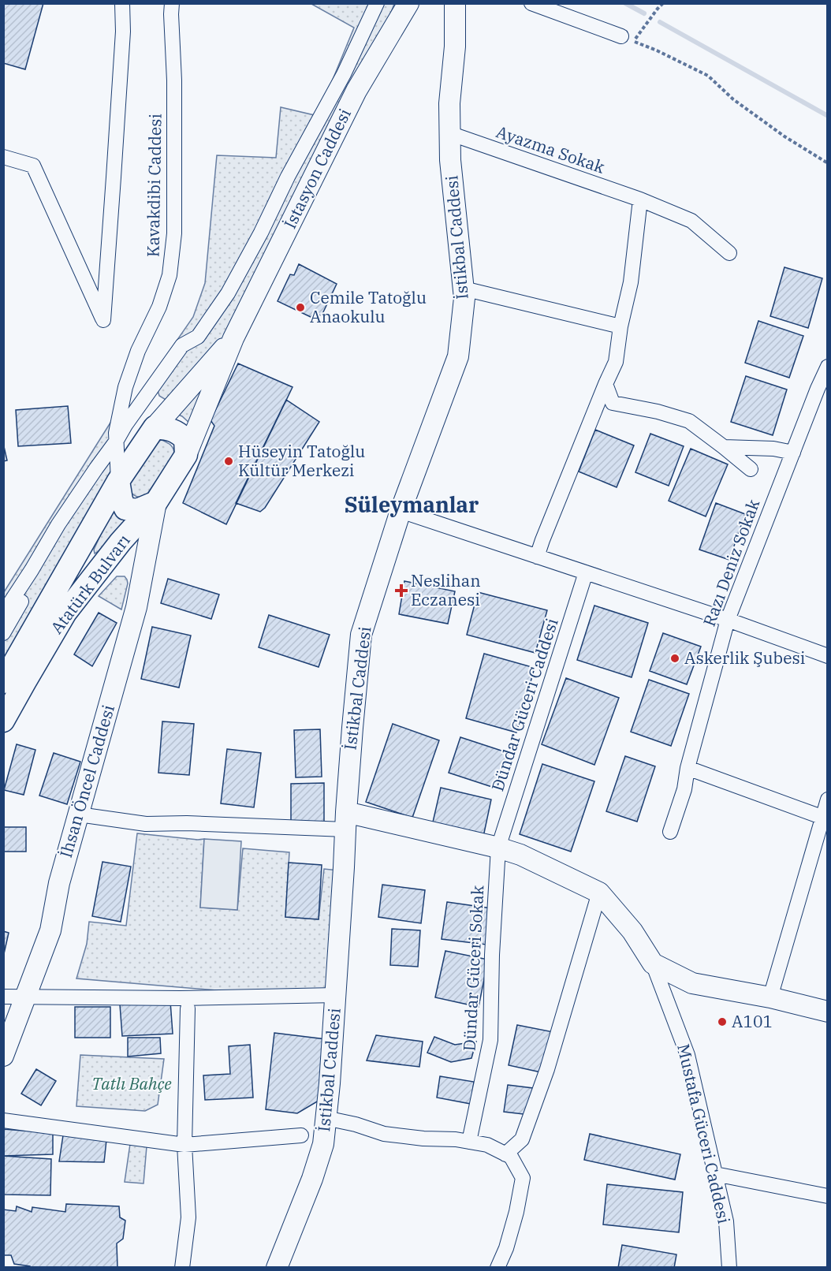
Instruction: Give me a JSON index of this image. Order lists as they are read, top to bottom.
{
  "streets": {
    "main road": ["Atatürk Bulvarı"],
    "street": [
      "Ayazma Sokak",
      "İstasyon Caddesi",
      "Kavakdibi Caddesi",
      "İstikbal Caddesi",
      "Razı Deniz Sokak",
      "Dündar Güceri Caddesi",
      "İhsan Öncel Caddesi",
      "Dündar Güceri Sokak",
      "Mustafa Güceri Caddesi"
    ]
  },
  "crossings": [
    ["Ayazma Sokak", "İstikbal Caddesi"],
    ["İstasyon Caddesi", "Atatürk Bulvarı"],
    ["İstikbal Caddesi", "Mustafa Güceri Caddesi"],
    ["Atatürk Bulvarı", "İhsan Öncel Caddesi"],
    ["Dündar Güceri Caddesi", "Dündar Güceri Sokak"],
    ["Dündar Güceri Caddesi", "Mustafa Güceri Caddesi"],
    ["Dündar Güceri Sokak", "Mustafa Güceri Caddesi"]
  ],
  "districts": ["Süleymanlar"],
  "parks": ["Tatlı Bahçe"],
  "places": {
    "other": [
      "Cemile Tatoğlu Anaokulu",
      "Hüseyin Tatoğlu Kültür Merkezi",
      "Askerlik Şubesi",
      "A101"
    ],
    "health": ["Neslihan Eczanesi"]
  }
}
